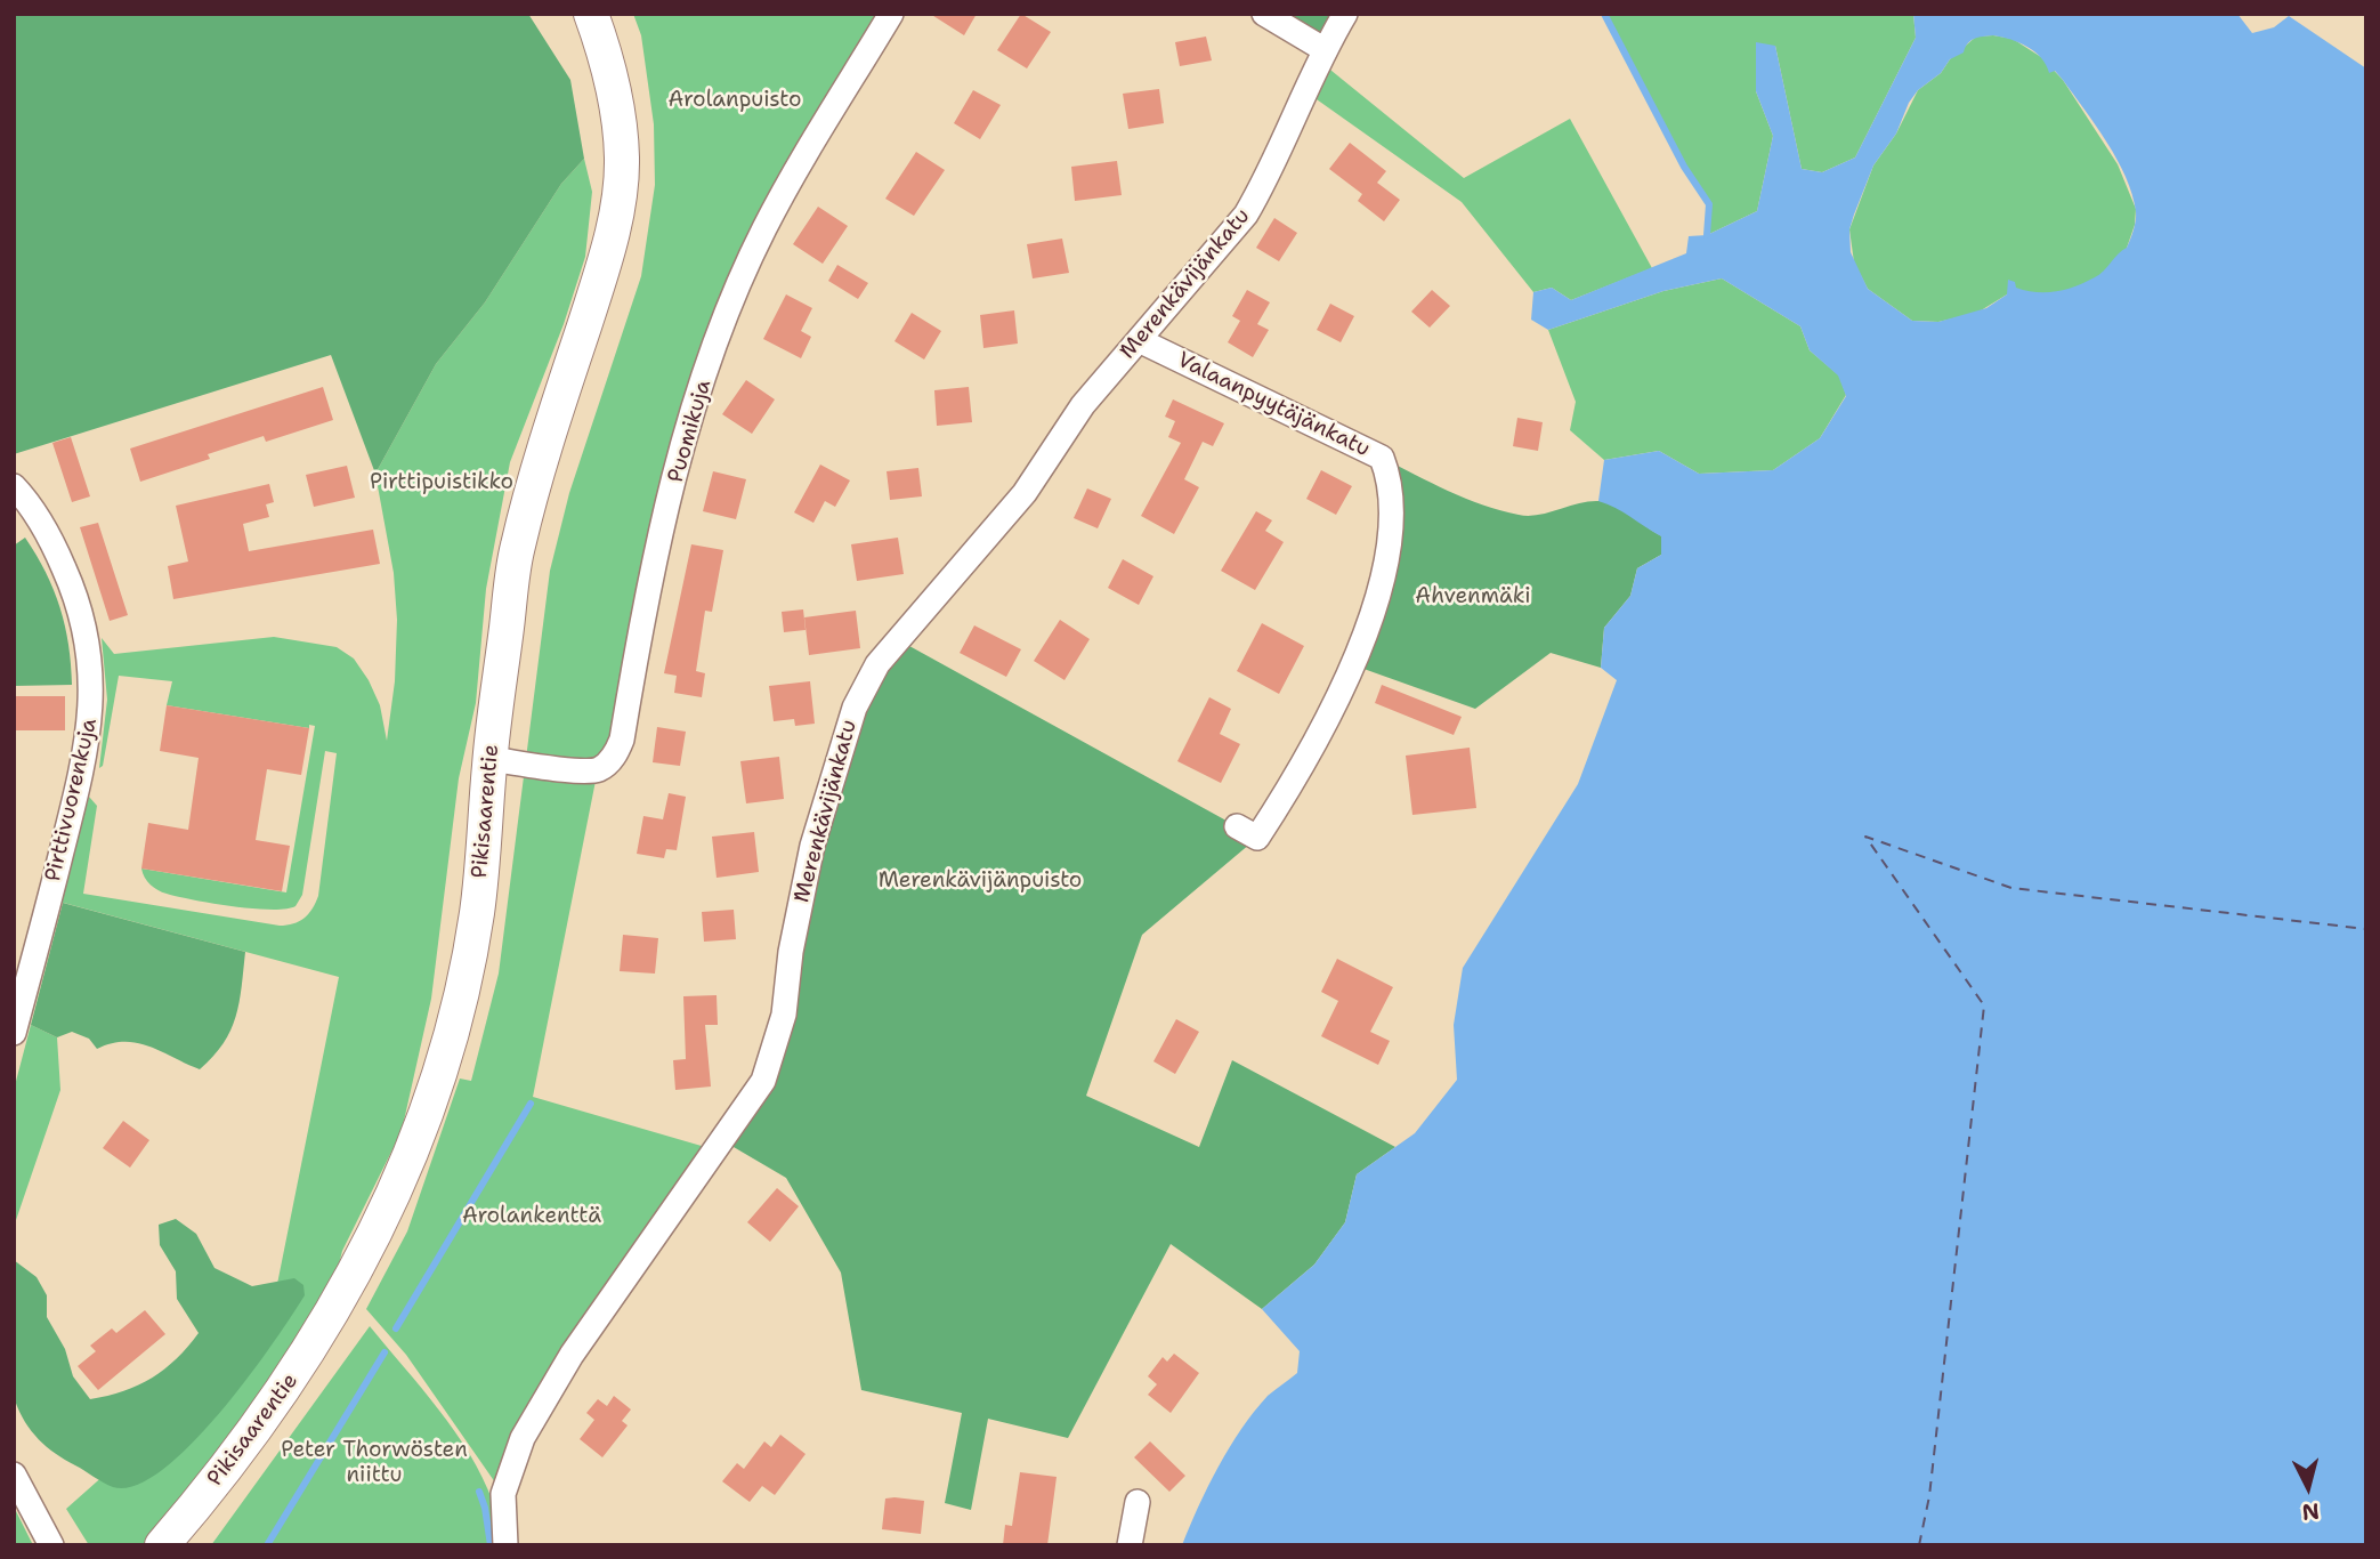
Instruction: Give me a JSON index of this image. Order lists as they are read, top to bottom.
{
  "streets": {
    "street": [
      "Merenkävijänkatu",
      "Valaanpyytäjänkatu",
      "Puomikuja",
      "Pirttivuorenkuja",
      "Pikisaarentie"
    ]
  },
  "crossings": [
    ["Merenkävijänkatu", "Valaanpyytäjänkatu"],
    ["Puomikuja", "Pikisaarentie"]
  ],
  "parks": [
    "Arolanpuisto",
    "Pirttipuistikko",
    "Ahvenmäki",
    "Merenkävijänpuisto",
    "Arolankenttä",
    "Peter Thorwösten niittu"
  ],
  "north": "bottom"
}
